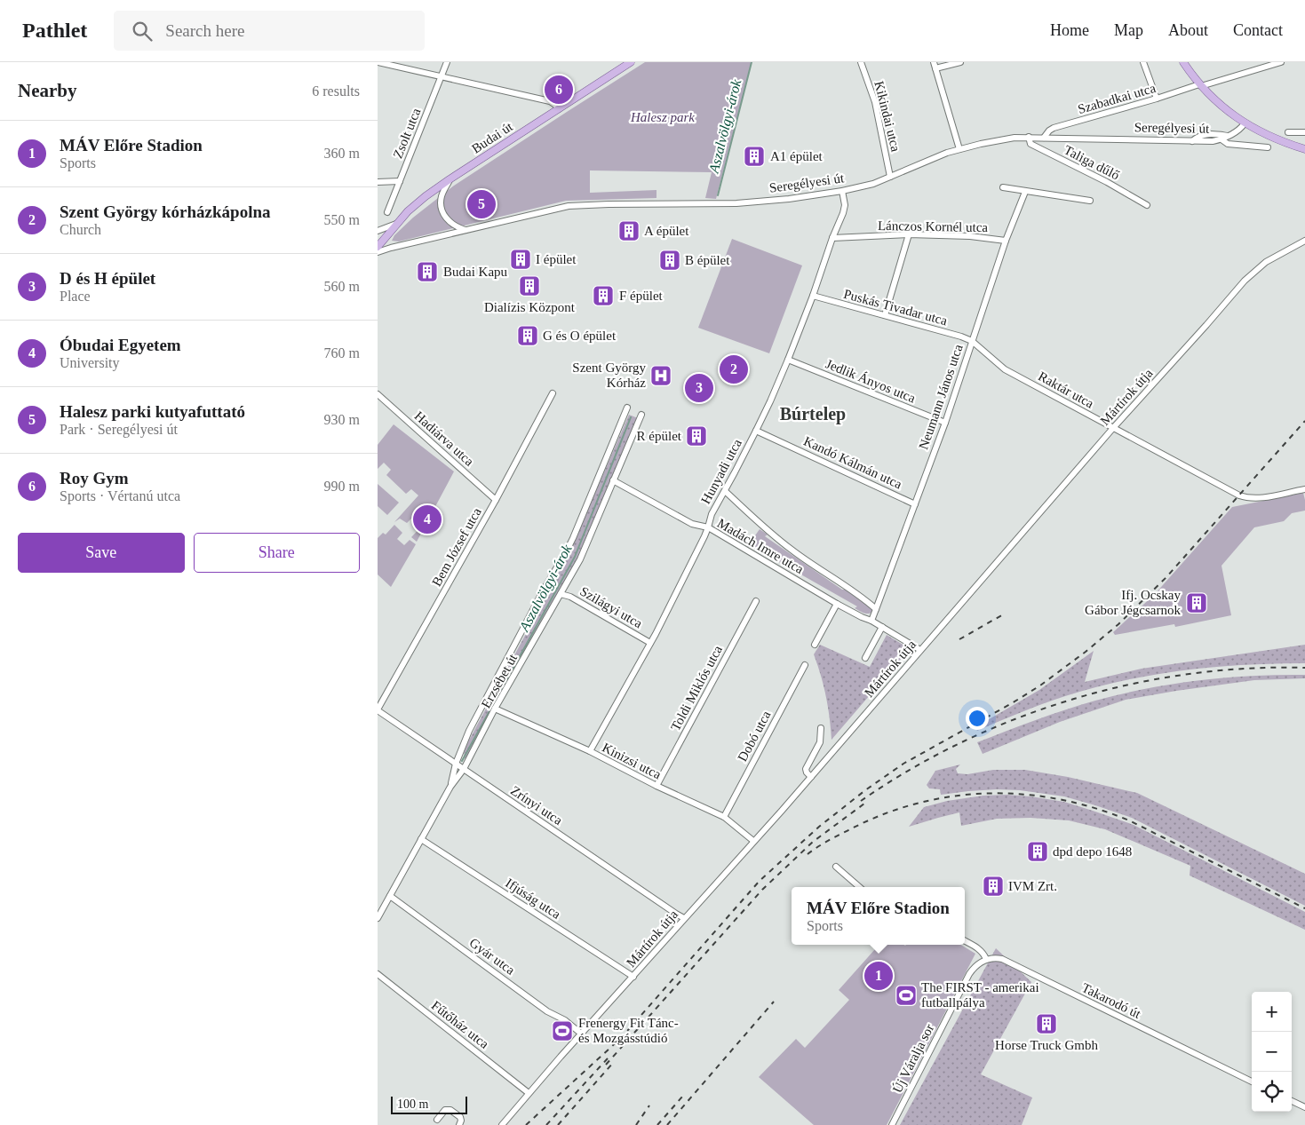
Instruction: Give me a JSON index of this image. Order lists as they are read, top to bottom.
{
  "streets": {
    "main road": ["Budai út"],
    "street": [
      "Szabadkai utca",
      "Kikindai utca",
      "Seregélyesi út",
      "Zsolt utca",
      "Taliga dűlő",
      "Lánczos Kornél utca",
      "Puskás Tivadar utca",
      "Jedlik Ányos utca",
      "Raktár utca",
      "Neumann János utca",
      "Mártírok útja",
      "Hadiárva utca",
      "Kandó Kálmán utca",
      "Hunyadi utca",
      "Madách Imre utca",
      "Bem József utca",
      "Szilágyi utca",
      "Erzsébet út",
      "Toldi Miklós utca",
      "Dobó utca",
      "Kinizsi utca",
      "Zrínyi utca",
      "Ifjúság utca",
      "Gyár utca",
      "Takarodó út",
      "Fűtőház utca",
      "Új Váralja sor"
    ]
  },
  "crossings": [
    ["Szabadkai utca", "Seregélyesi út"],
    ["Kikindai utca", "Seregélyesi út"],
    ["Seregélyesi út", "Taliga dűlő"],
    ["Seregélyesi út", "Hunyadi utca"],
    ["Lánczos Kornél utca", "Neumann János utca"],
    ["Lánczos Kornél utca", "Hunyadi utca"],
    ["Puskás Tivadar utca", "Raktár utca"],
    ["Puskás Tivadar utca", "Neumann János utca"],
    ["Puskás Tivadar utca", "Hunyadi utca"],
    ["Jedlik Ányos utca", "Neumann János utca"],
    ["Jedlik Ányos utca", "Hunyadi utca"],
    ["Raktár utca", "Neumann János utca"],
    ["Raktár utca", "Mártírok útja"],
    ["Neumann János utca", "Kandó Kálmán utca"],
    ["Neumann János utca", "Madách Imre utca"],
    ["Mártírok útja", "Madách Imre utca"],
    ["Mártírok útja", "Kinizsi utca"],
    ["Mártírok útja", "Zrínyi utca"],
    ["Mártírok útja", "Ifjúság utca"],
    ["Mártírok útja", "Gyár utca"],
    ["Mártírok útja", "Fűtőház utca"],
    ["Hadiárva utca", "Bem József utca"],
    ["Kandó Kálmán utca", "Hunyadi utca"],
    ["Hunyadi utca", "Madách Imre utca"],
    ["Hunyadi utca", "Szilágyi utca"],
    ["Hunyadi utca", "Kinizsi utca"],
    ["Madách Imre utca", "Erzsébet út"],
    ["Bem József utca", "Zrínyi utca"],
    ["Szilágyi utca", "Erzsébet út"],
    ["Erzsébet út", "Kinizsi utca"],
    ["Erzsébet út", "Zrínyi utca"],
    ["Erzsébet út", "Ifjúság utca"],
    ["Erzsébet út", "Gyár utca"],
    ["Toldi Miklós utca", "Kinizsi utca"],
    ["Dobó utca", "Kinizsi utca"],
    ["Takarodó út", "Új Váralja sor"]
  ],
  "districts": ["Búrtelep"],
  "water": ["Aszalvölgyi-árok"],
  "parks": ["Halesz park"],
  "places": {
    "building": [
      "A1 épület",
      "A épület",
      "I épület",
      "B épület",
      "Budai Kapu",
      "Dialízis Központ",
      "F épület",
      "G és O épület",
      "R épület",
      "Ifj. Ocskay Gábor Jégcsarnok",
      "dpd depo 1648",
      "IVM Zrt.",
      "Horse Truck Gmbh"
    ],
    "hospital": ["Szent György Kórház"],
    "sports": ["The FIRST - amerikai futballpálya", "Frenergy Fit Tánc- és Mozgásstúdió"]
  },
  "scale_bar": "100 m",
  "page": {
    "header": "Pathlet",
    "search": "Search here",
    "nav": [
      "Home",
      "Map",
      "About",
      "Contact"
    ],
    "heading": ["Nearby", "6 results"],
    "pins": [
      "6",
      "5",
      "2",
      "3",
      "4",
      "1"
    ],
    "list": [
      {
        "mark": "1",
        "name": "MÁV Előre Stadion",
        "note": "Sports",
        "value": "360 m"
      },
      {
        "mark": "2",
        "name": "Szent György kórházkápolna",
        "note": "Church",
        "value": "550 m"
      },
      {
        "mark": "3",
        "name": "D és H épület",
        "note": "Place",
        "value": "560 m"
      },
      {
        "mark": "4",
        "name": "Óbudai Egyetem",
        "note": "University",
        "value": "760 m"
      },
      {
        "mark": "5",
        "name": "Halesz parki kutyafuttató",
        "note": "Park · Seregélyesi út",
        "value": "930 m"
      },
      {
        "mark": "6",
        "name": "Roy Gym",
        "note": "Sports · Vértanú utca",
        "value": "990 m"
      }
    ],
    "buttons": ["Save", "Share"],
    "popup": ["MÁV Előre Stadion", "Sports"],
    "map_buttons": ["+", "−"],
    "scale": "100 m"
  }
}
